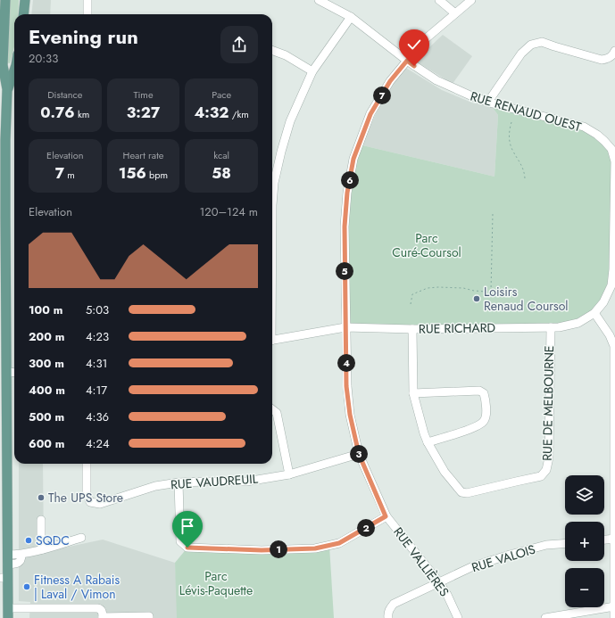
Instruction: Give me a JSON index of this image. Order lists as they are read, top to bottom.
{
  "streets": {
    "street": [
      "RUE RENAUD OUEST",
      "RUE RICHARD",
      "RUE DE MELBOURNE",
      "RUE VAUDREUIL",
      "RUE VALOIS",
      "RUE VALLIÈRES"
    ]
  },
  "crossings": [
    ["RUE RENAUD OUEST", "RUE RICHARD"],
    ["RUE RENAUD OUEST", "RUE VALLIÈRES"],
    ["RUE RICHARD", "RUE DE MELBOURNE"],
    ["RUE RICHARD", "RUE VALLIÈRES"],
    ["RUE VAUDREUIL", "RUE VALLIÈRES"],
    ["RUE VALOIS", "RUE VALLIÈRES"]
  ],
  "parks": ["Parc Curé-Coursol", "Parc Lévis-Paquette"],
  "places": [
    "Loisirs Renaud Coursol",
    "The UPS Store",
    "SQDC",
    "Fitness A Rabais | Laval / Vimon"
  ],
  "page": {
    "heading": ["Evening run", "20:33"],
    "stats": [
      ["Distance", "0.76 km"],
      ["Time", "3:27"],
      ["Pace", "4:32 /km"],
      ["Elevation", "7 m"],
      ["Heart rate", "156 bpm"],
      ["kcal", "58"]
    ],
    "pins": [
      "7",
      "6",
      "5",
      "4",
      "3",
      "2",
      "1"
    ],
    "chart": ["Elevation", "120–124 m"],
    "list": [
      {
        "name": "100 m",
        "note": "5:03"
      },
      {
        "name": "200 m",
        "note": "4:23"
      },
      {
        "name": "300 m",
        "note": "4:31"
      },
      {
        "name": "400 m",
        "note": "4:17"
      },
      {
        "name": "500 m",
        "note": "4:36"
      },
      {
        "name": "600 m",
        "note": "4:24"
      }
    ],
    "map_buttons": ["+", "−"]
  }
}
